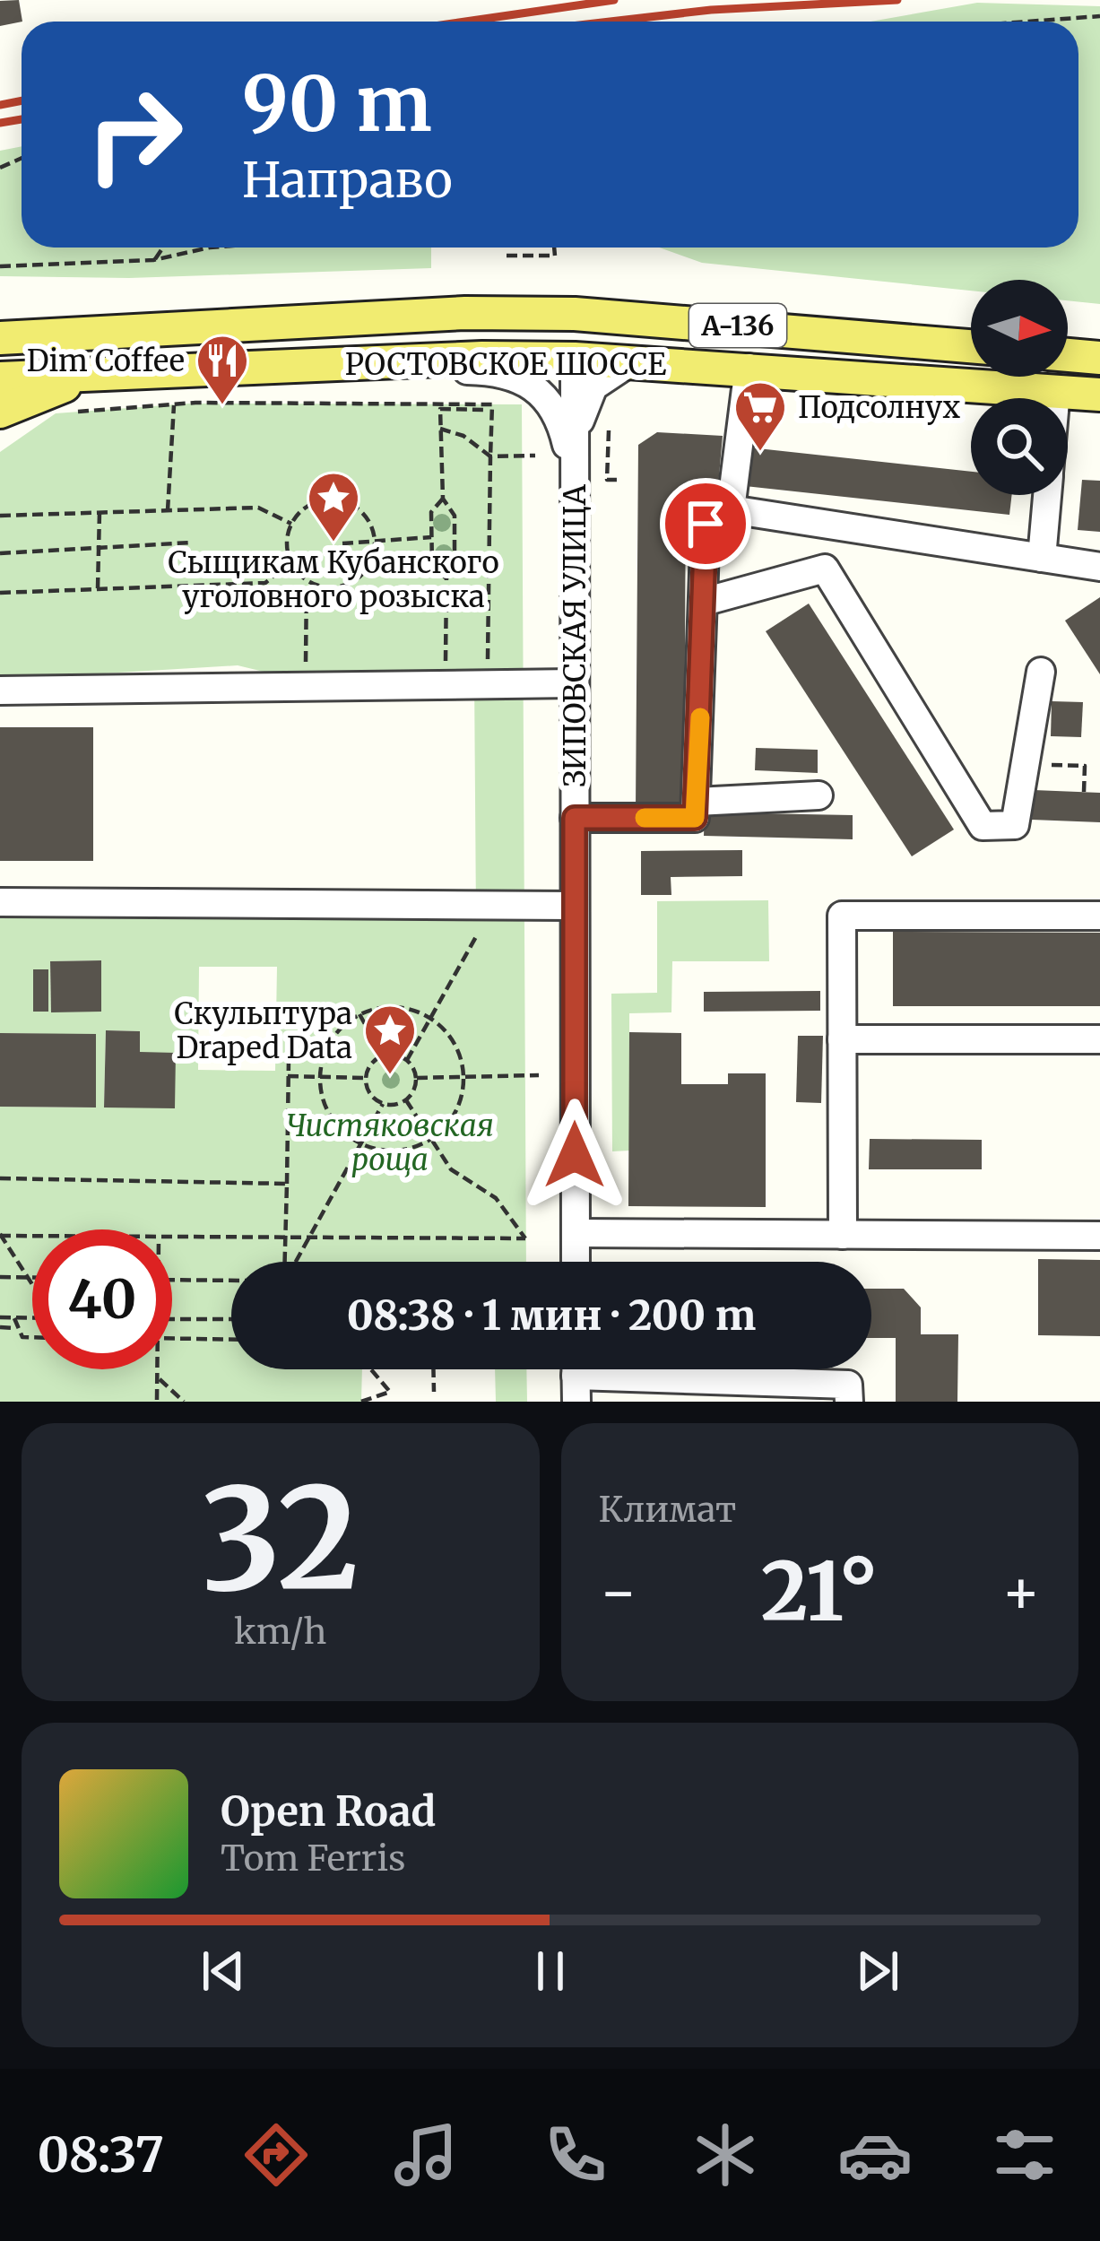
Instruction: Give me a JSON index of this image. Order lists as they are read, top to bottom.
{
  "streets": {
    "main road": ["А-136", "РОСТОВСКОЕ ШОССЕ", "ЗИПОВСКАЯ УЛИЦА"]
  },
  "crossings": [
    ["РОСТОВСКОЕ ШОССЕ", "ЗИПОВСКАЯ УЛИЦА"]
  ],
  "parks": ["Чистяковская роща"],
  "places": {
    "restaurant": ["Dim Coffee"],
    "supermarket": ["Подсолнух"],
    "place": ["Сыщикам Кубанского уголовного розыска", "Скульптура Draped Data"]
  },
  "north": "right",
  "page": {
    "turn": ["90 m", "Направо"],
    "limit": "40",
    "trip": "08:38 · 1 мин · 200 m",
    "tile": [
      ["32", "km/h"],
      "Климат"
    ],
    "heat": ["−", "21°", "+"],
    "song": ["Open Road", "Tom Ferris"],
    "tabs": "08:37"
  }
}
